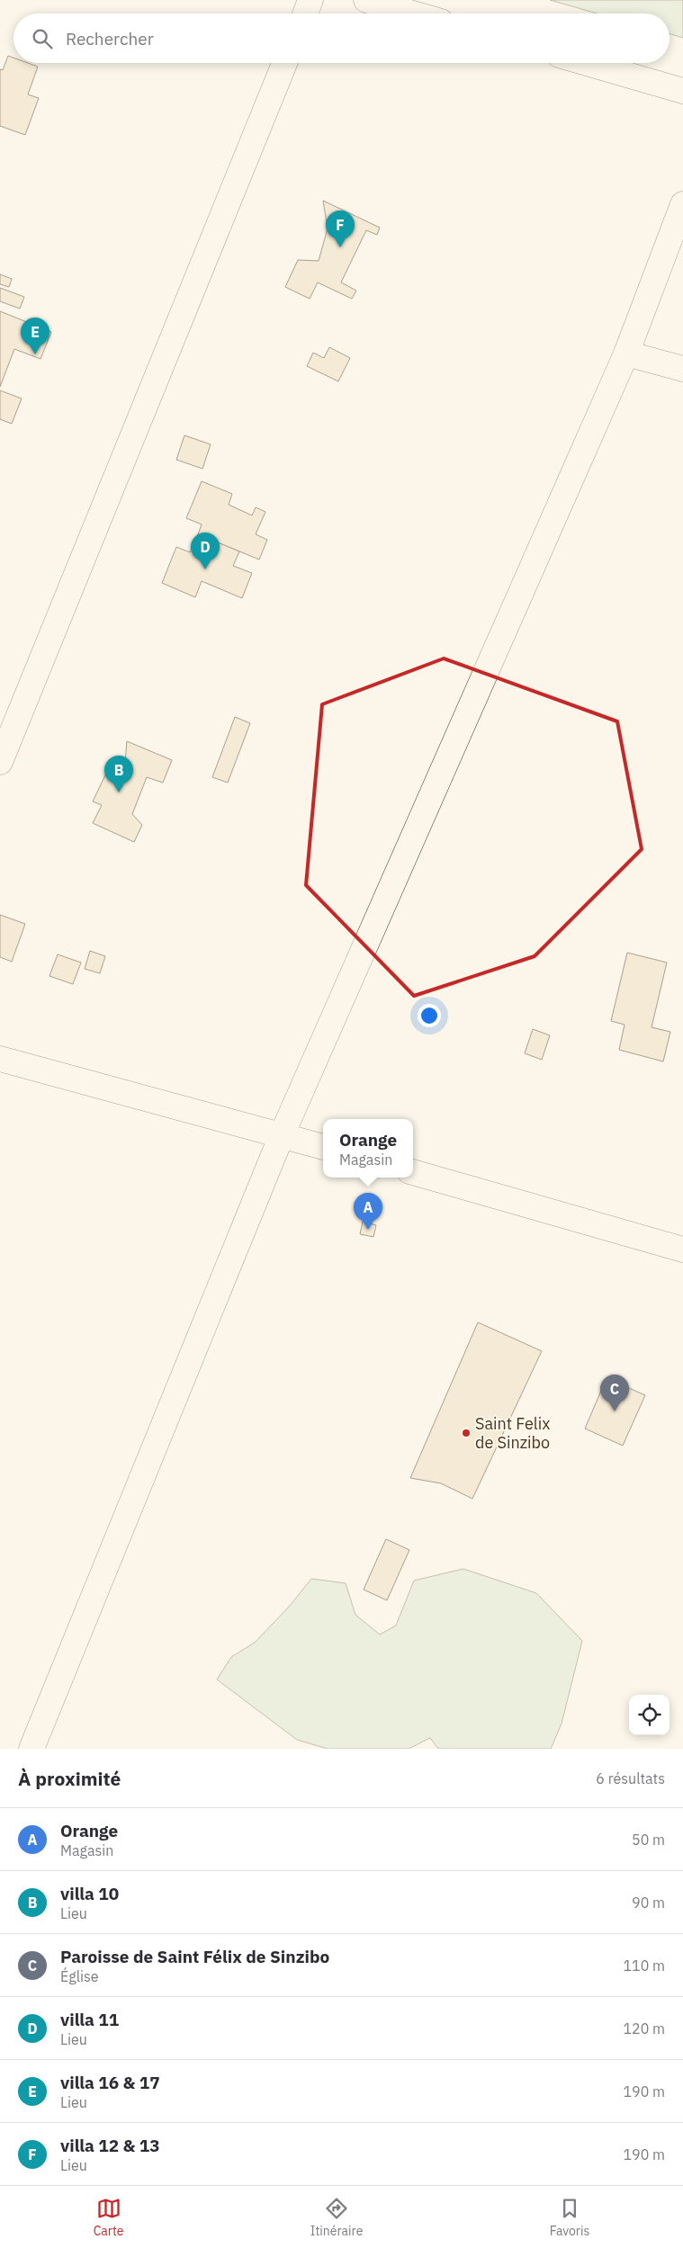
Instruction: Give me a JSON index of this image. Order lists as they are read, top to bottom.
{
  "places": ["Saint Felix de Sinzibo"],
  "page": {
    "search": "Rechercher",
    "pins": [
      "F",
      "E",
      "D",
      "B",
      "A",
      "C"
    ],
    "popup": ["Orange", "Magasin"],
    "heading": ["À proximité", "6 résultats"],
    "list": [
      {
        "mark": "A",
        "name": "Orange",
        "note": "Magasin",
        "value": "50 m"
      },
      {
        "mark": "B",
        "name": "villa 10",
        "note": "Lieu",
        "value": "90 m"
      },
      {
        "mark": "C",
        "name": "Paroisse de Saint Félix de Sinzibo",
        "note": "Église",
        "value": "110 m"
      },
      {
        "mark": "D",
        "name": "villa 11",
        "note": "Lieu",
        "value": "120 m"
      },
      {
        "mark": "E",
        "name": "villa 16 & 17",
        "note": "Lieu",
        "value": "190 m"
      },
      {
        "mark": "F",
        "name": "villa 12 & 13",
        "note": "Lieu",
        "value": "190 m"
      }
    ],
    "nav": ["Carte", "Itinéraire", "Favoris"]
  }
}
